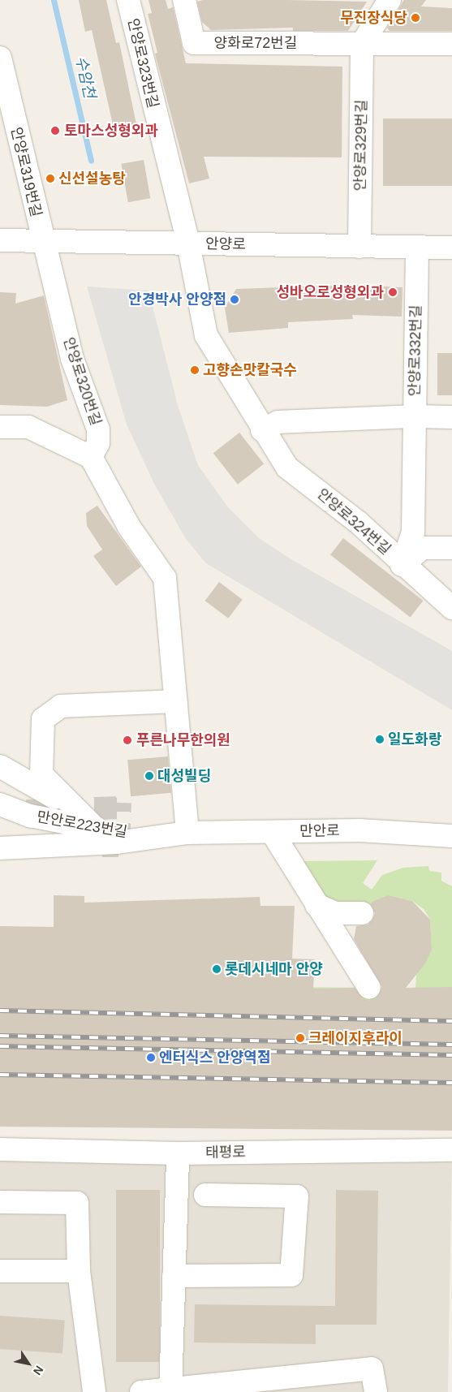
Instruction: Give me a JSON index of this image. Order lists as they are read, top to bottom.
{
  "streets": {
    "street": [
      "양화로72번길",
      "안양로323번길",
      "안양로329번길",
      "안양로319번길",
      "안양로",
      "안양로332번길",
      "안양로320번길",
      "안양로324번길",
      "만안로223번길",
      "만안로",
      "태평로"
    ]
  },
  "crossings": [
    ["양화로72번길", "안양로329번길"],
    ["안양로323번길", "안양로"],
    ["안양로323번길", "안양로324번길"],
    ["안양로329번길", "안양로"],
    ["안양로319번길", "안양로"],
    ["안양로319번길", "안양로320번길"],
    ["안양로", "안양로332번길"],
    ["안양로", "안양로320번길"],
    ["안양로", "안양로324번길"],
    ["만안로223번길", "만안로"]
  ],
  "water": ["수암천"],
  "places": [
    "무진장식당",
    "토마스성형외과",
    "신선설농탕",
    "성바오로성형외과",
    "안경박사 안양점",
    "고향손맛칼국수",
    "일도화랑",
    "푸른나무한의원",
    "대성빌딩",
    "롯데시네마 안양",
    "크레이지후라이",
    "엔터식스 안양역점"
  ],
  "north": "bottom right"
}
